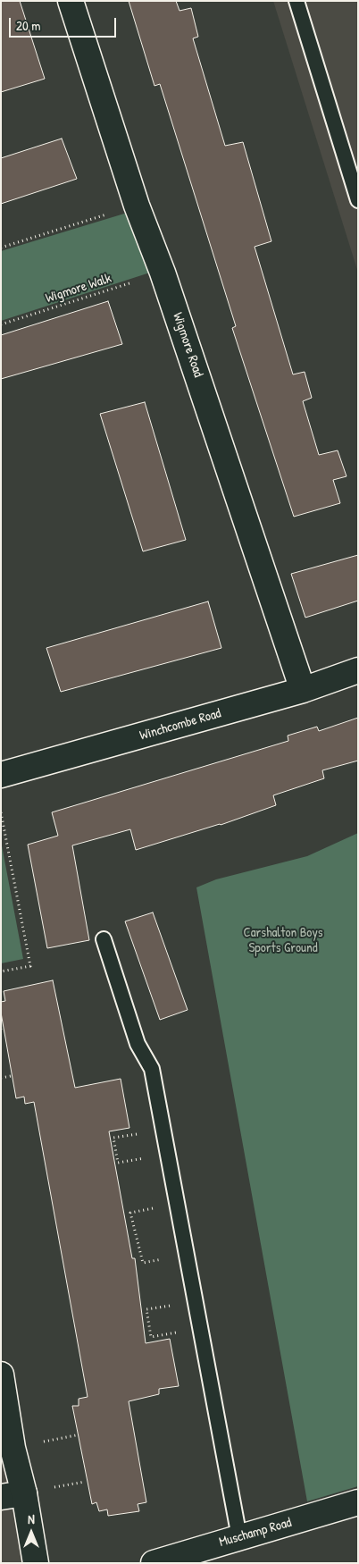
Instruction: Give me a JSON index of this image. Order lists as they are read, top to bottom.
{
  "streets": {
    "street": ["Wigmore Road", "Winchcombe Road", "Muschamp Road"],
    "path": ["Wigmore Walk"]
  },
  "crossings": [
    ["Wigmore Walk", "Wigmore Road"],
    ["Wigmore Road", "Winchcombe Road"]
  ],
  "parks": ["Carshalton Boys Sports Ground"],
  "scale_bar": "20 m",
  "north": "top"
}
